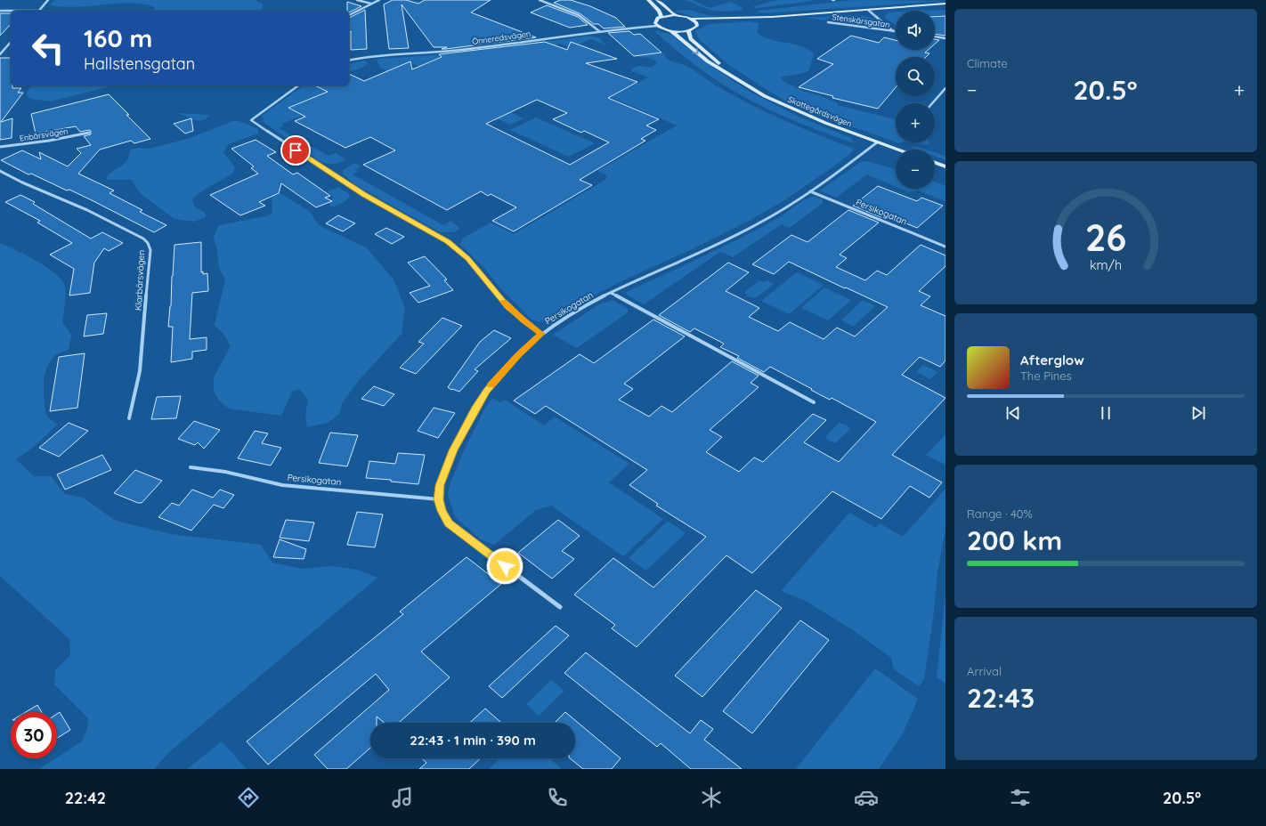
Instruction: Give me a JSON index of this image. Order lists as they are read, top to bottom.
{
  "streets": {
    "street": [
      "Stenskärsgatan",
      "Önneredsvägen",
      "Skattegårdsvägen",
      "Enbärsvägen",
      "Persikogatan",
      "Klarbärsvägen"
    ]
  },
  "crossings": [
    ["Önneredsvägen", "Skattegårdsvägen"],
    ["Skattegårdsvägen", "Persikogatan"]
  ],
  "page": {
    "tile": [
      "Climate",
      ["Range · 40%", "200 km"],
      ["Arrival", "22:43"]
    ],
    "map_buttons": ["+", "−"],
    "turn": ["160 m", "Hallstensgatan"],
    "heat": ["−", "20.5°", "+"],
    "song": ["Afterglow", "The Pines"],
    "limit": "30",
    "trip": "22:43 · 1 min · 390 m",
    "tabs": ["22:42", "20.5°"],
    "gauge": ["26", "km/h"]
  }
}
